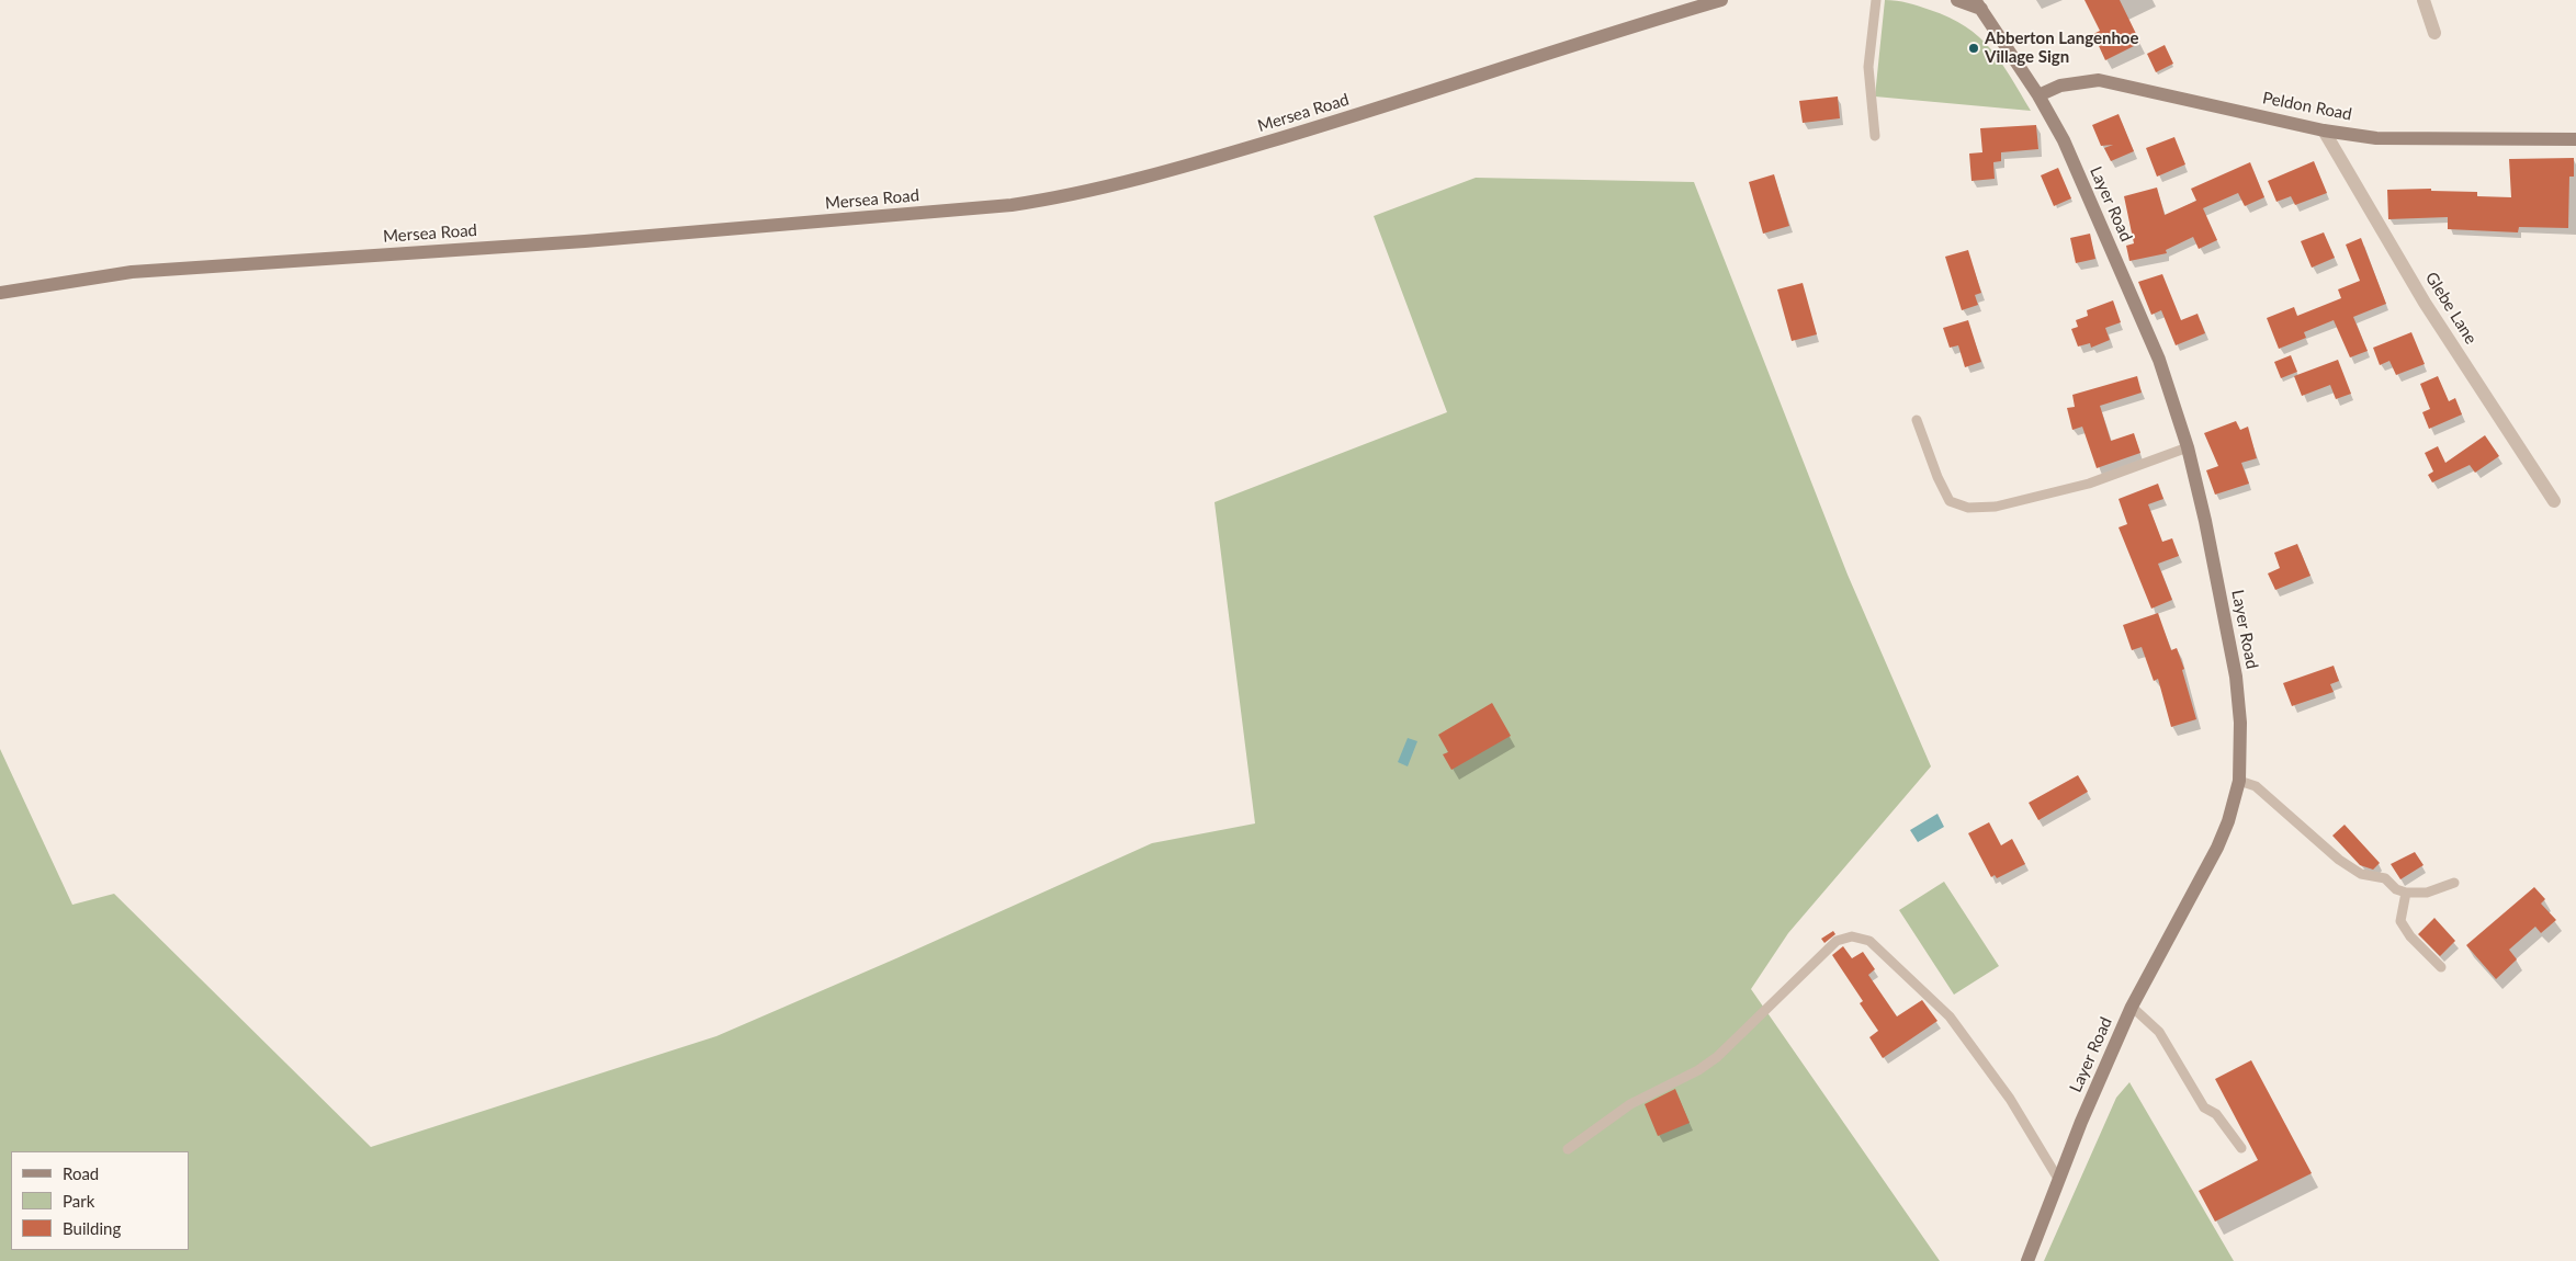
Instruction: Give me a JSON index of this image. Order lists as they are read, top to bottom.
{
  "streets": {
    "street": [
      "Peldon Road",
      "Mersea Road",
      "Layer Road",
      "Glebe Lane"
    ]
  },
  "crossings": [
    ["Peldon Road", "Layer Road"],
    ["Peldon Road", "Glebe Lane"]
  ],
  "places": ["Abberton Langenhoe Village Sign"],
  "legend": ["Road", "Park", "Building"]
}
